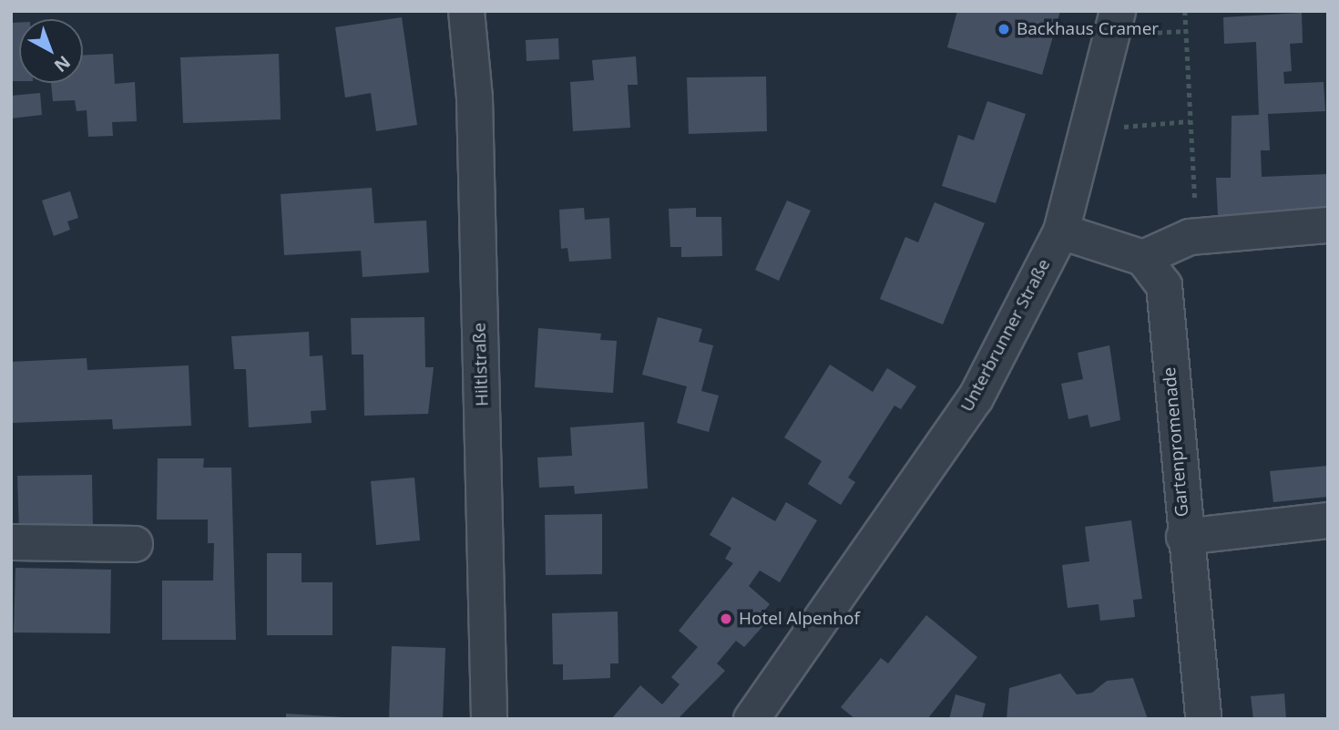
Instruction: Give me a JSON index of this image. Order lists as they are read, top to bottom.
{
  "streets": {
    "street": ["Unterbrunner Straße", "Hiltlstraße", "Gartenpromenade"]
  },
  "places": ["Backhaus Cramer", "Hotel Alpenhof"],
  "north": "bottom right"
}
